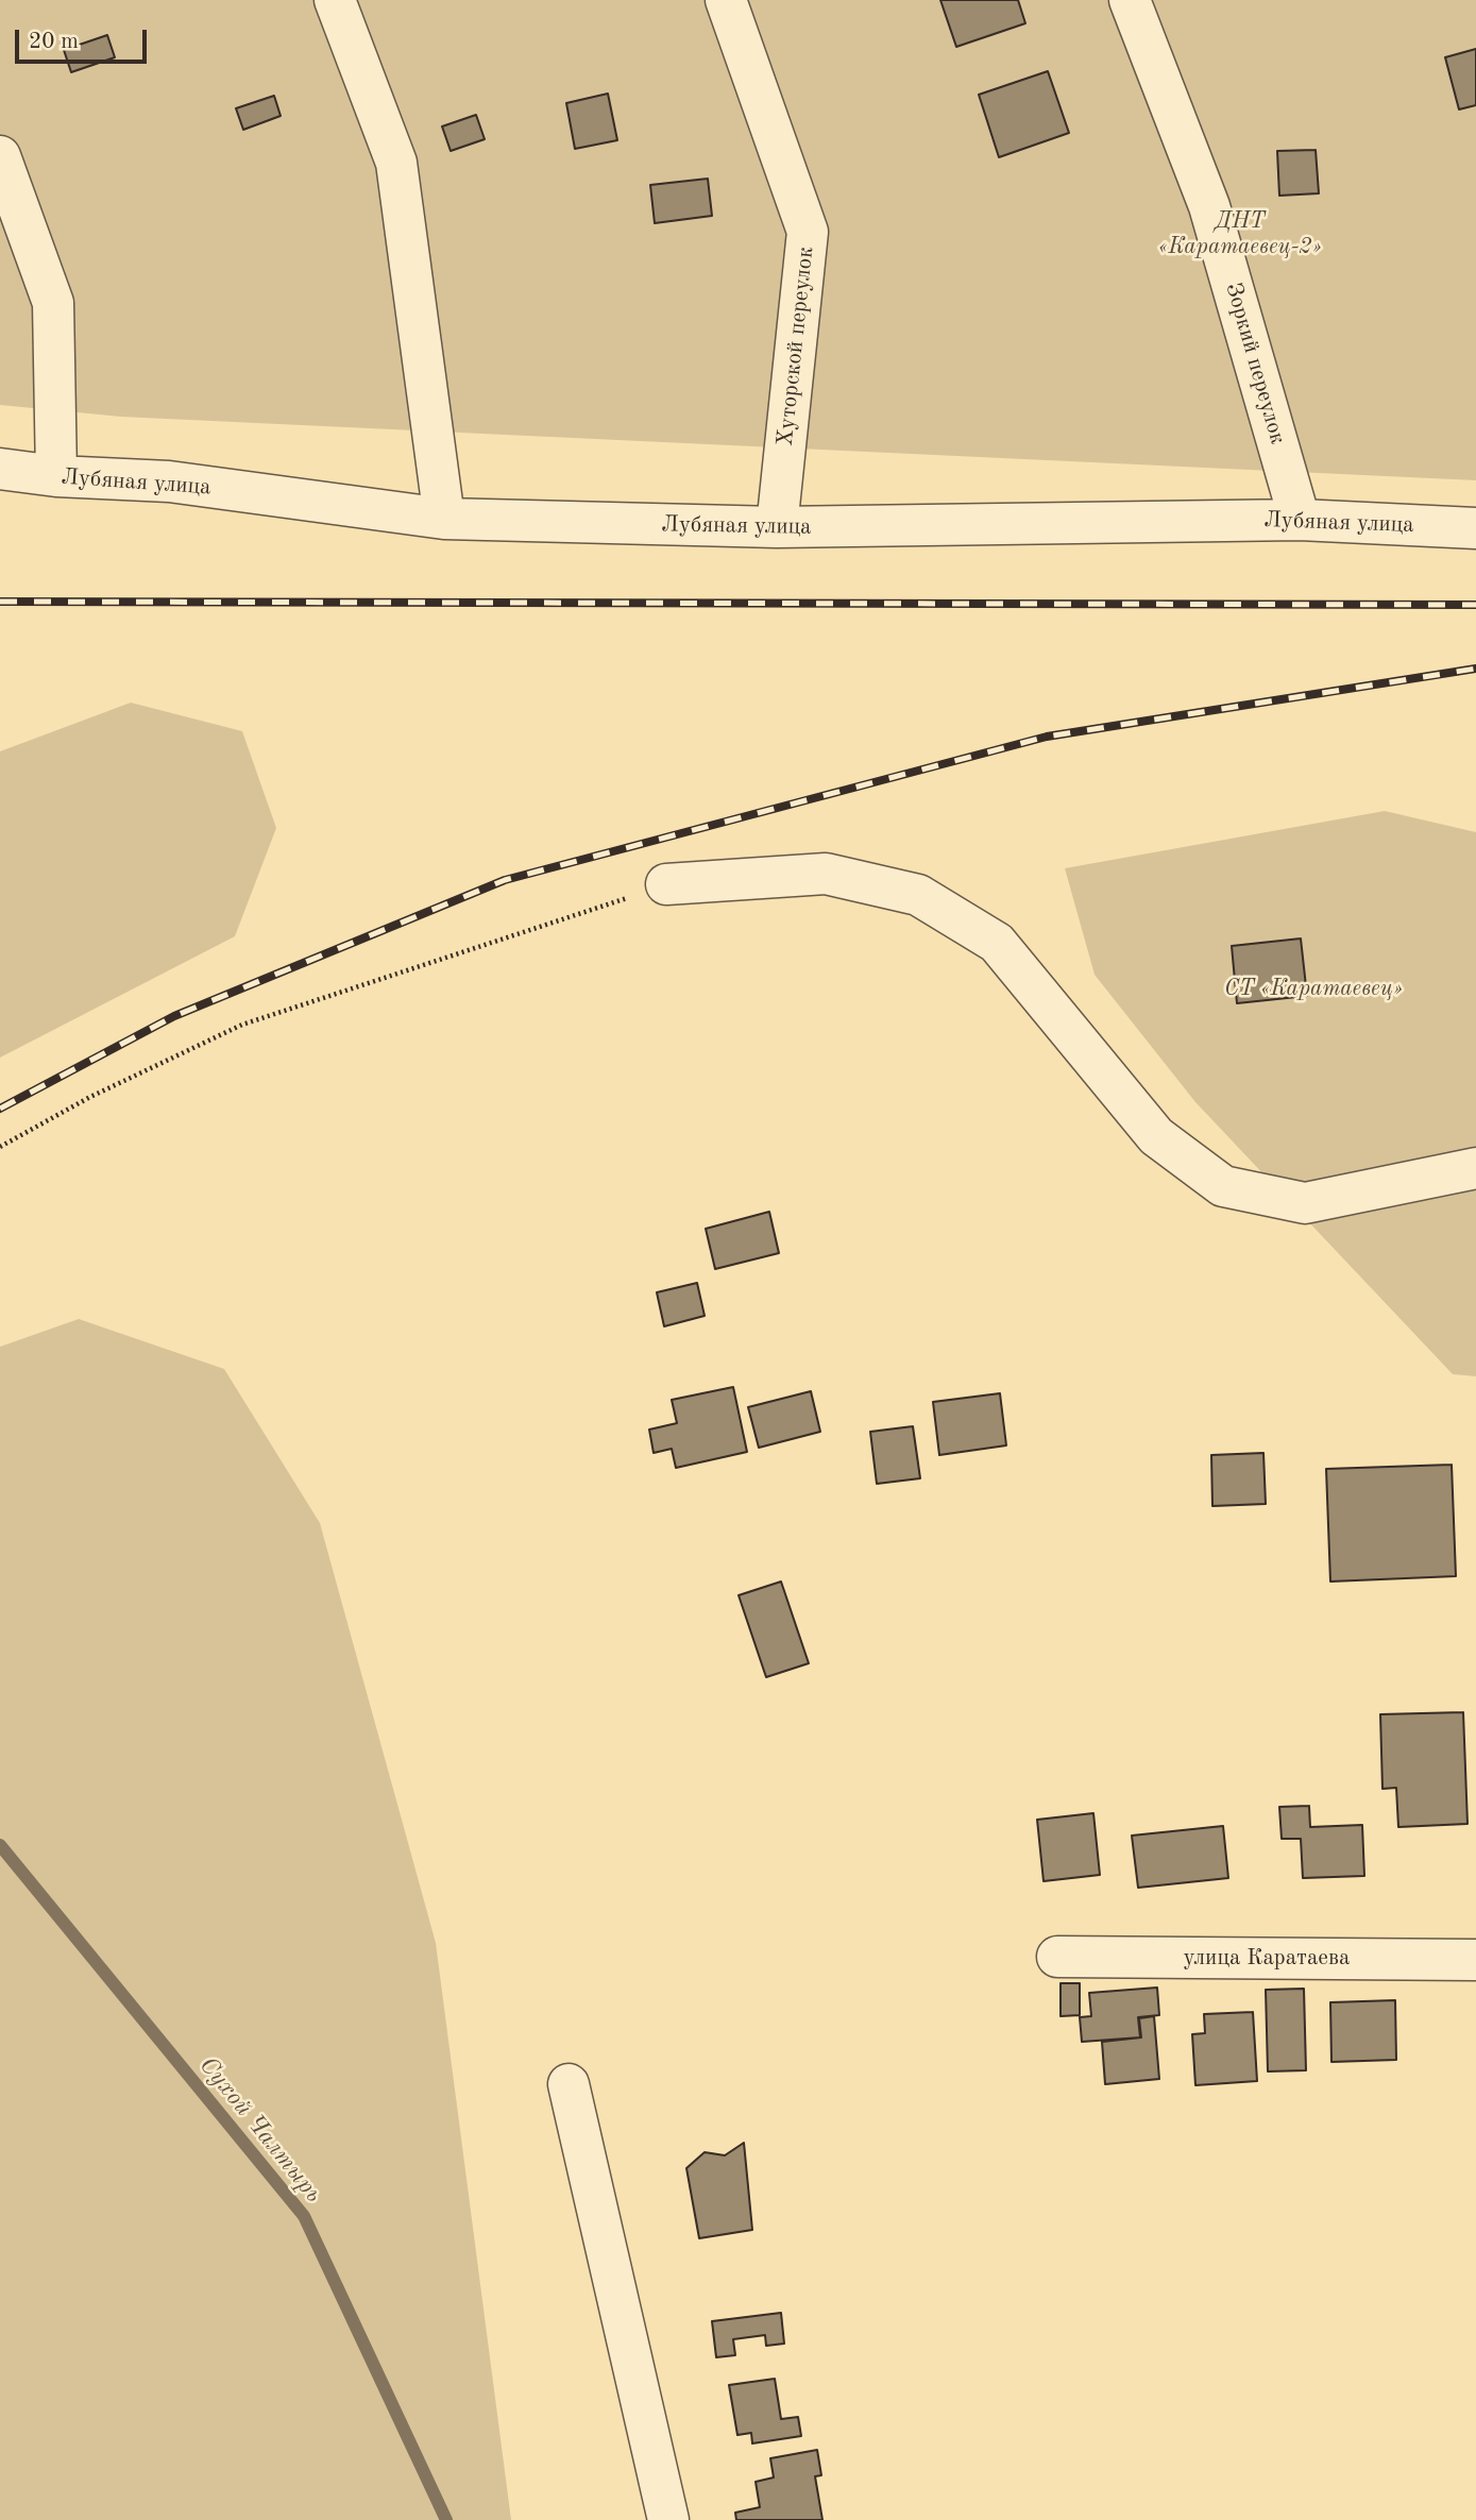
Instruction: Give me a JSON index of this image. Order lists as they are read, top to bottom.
{
  "streets": {
    "street": [
      "Хуторской переулок",
      "Зоркий переулок",
      "Лубяная улица",
      "улица Каратаева"
    ]
  },
  "crossings": [
    ["Хуторской переулок", "Лубяная улица"],
    ["Зоркий переулок", "Лубяная улица"]
  ],
  "water": ["Сухой Чалтырь"],
  "parks": ["ДНТ «Каратаевец-2»", "СТ «Каратаевец»"],
  "scale_bar": "20 m"
}
